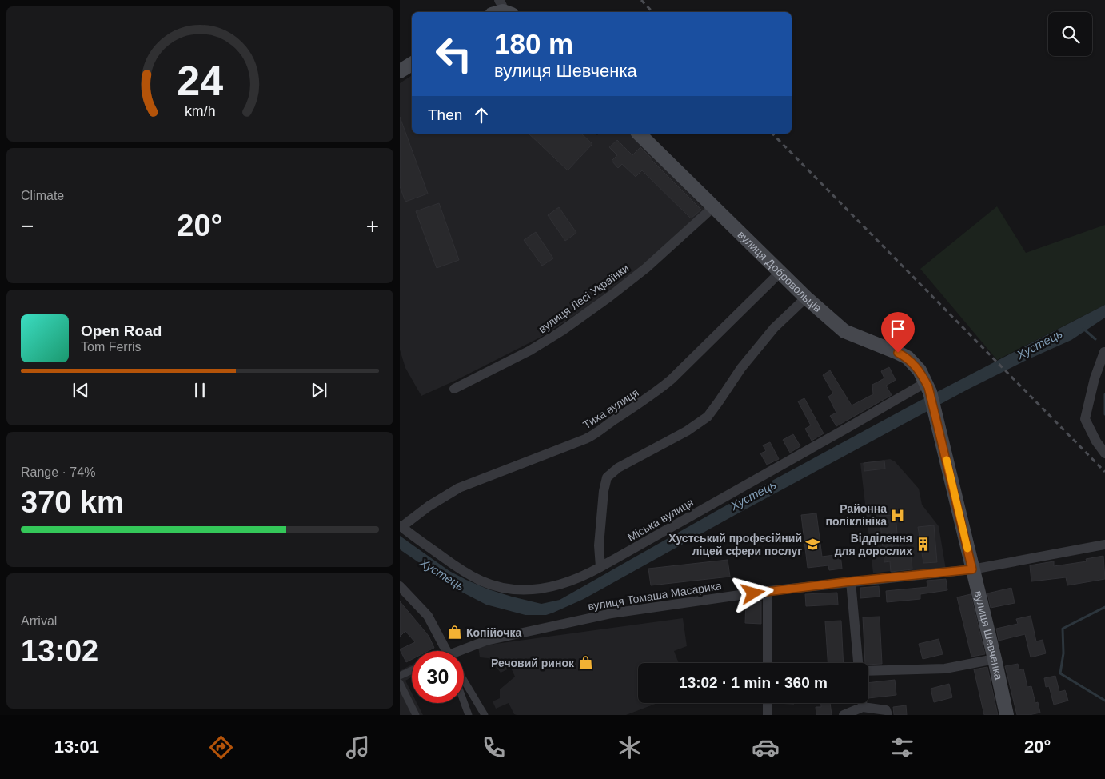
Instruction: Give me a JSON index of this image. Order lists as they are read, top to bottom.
{
  "streets": {
    "main road": ["вулиця Добровольців", "вулиця Шевченка"],
    "street": [
      "вулиця Лесі Українки",
      "Тиха вулиця",
      "Міська вулиця",
      "вулиця Томаша Масарика"
    ]
  },
  "crossings": [
    ["вулиця Добровольців", "вулиця Лесі Українки"],
    ["вулиця Добровольців", "Тиха вулиця"],
    ["вулиця Добровольців", "Міська вулиця"],
    ["вулиця Добровольців", "вулиця Шевченка"],
    ["Тиха вулиця", "Міська вулиця"],
    ["Міська вулиця", "вулиця Шевченка"],
    ["вулиця Томаша Масарика", "вулиця Шевченка"]
  ],
  "water": ["Хустець"],
  "places": {
    "hospital": ["Районна поліклініка"],
    "school or university": ["Хустський професійний ліцей сфери послуг"],
    "building": ["Відділення для дорослих"],
    "shop": ["Копійочка", "Речовий ринок"]
  },
  "page": {
    "turn": ["180 m", "вулиця Шевченка"],
    "then": "Then",
    "tile": [
      "Climate",
      ["Range · 74%", "370 km"],
      ["Arrival", "13:02"]
    ],
    "heat": ["−", "20°", "+"],
    "song": ["Open Road", "Tom Ferris"],
    "limit": "30",
    "trip": "13:02 · 1 min · 360 m",
    "tabs": ["13:01", "20°"],
    "gauge": ["24", "km/h"]
  }
}
